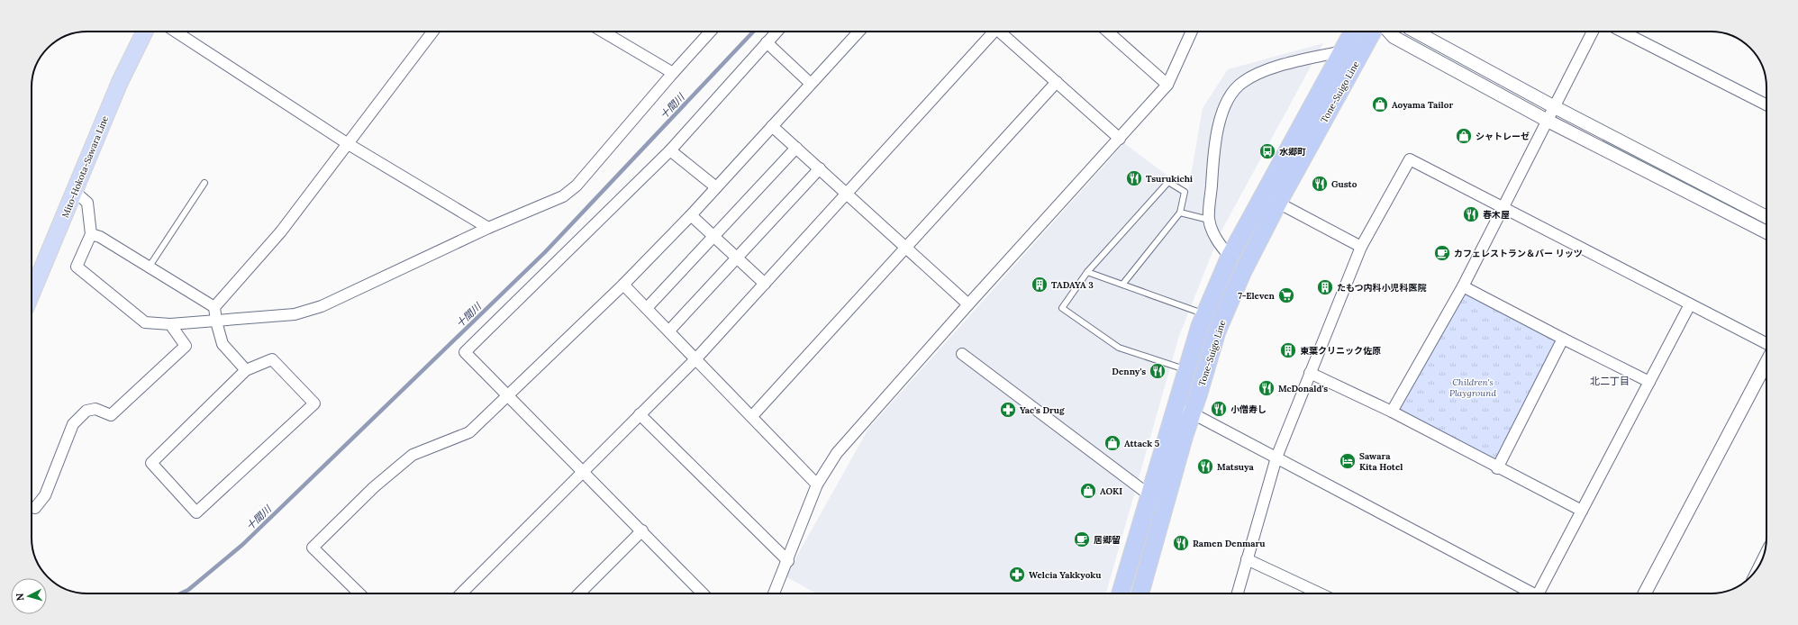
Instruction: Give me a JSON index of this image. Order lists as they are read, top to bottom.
{
  "streets": {
    "highway": ["Tone-Suigo Line"],
    "main road": ["Mito-Hokota-Sawara Line"]
  },
  "districts": ["北二丁目"],
  "water": ["十間川"],
  "parks": ["Children's Playground"],
  "places": {
    "shop": [
      "Aoyama Tailor",
      "シャトレーゼ",
      "Attack 5",
      "AOKI"
    ],
    "bus stop": ["水郷町"],
    "restaurant": [
      "Tsurukichi",
      "Gusto",
      "春木屋",
      "Denny's",
      "McDonald's",
      "小僧寿し",
      "Matsuya",
      "Ramen Denmaru"
    ],
    "cafe": ["カフェレストラン＆バー リッツ", "居郷留"],
    "building": ["TADAYA 3", "たもつ内科小児科医院", "東葉クリニック佐原"],
    "supermarket": ["7-Eleven"],
    "pharmacy": ["Yac's Drug", "Welcia Yakkyoku"],
    "hotel": ["Sawara Kita Hotel"]
  },
  "north": "left"
}
